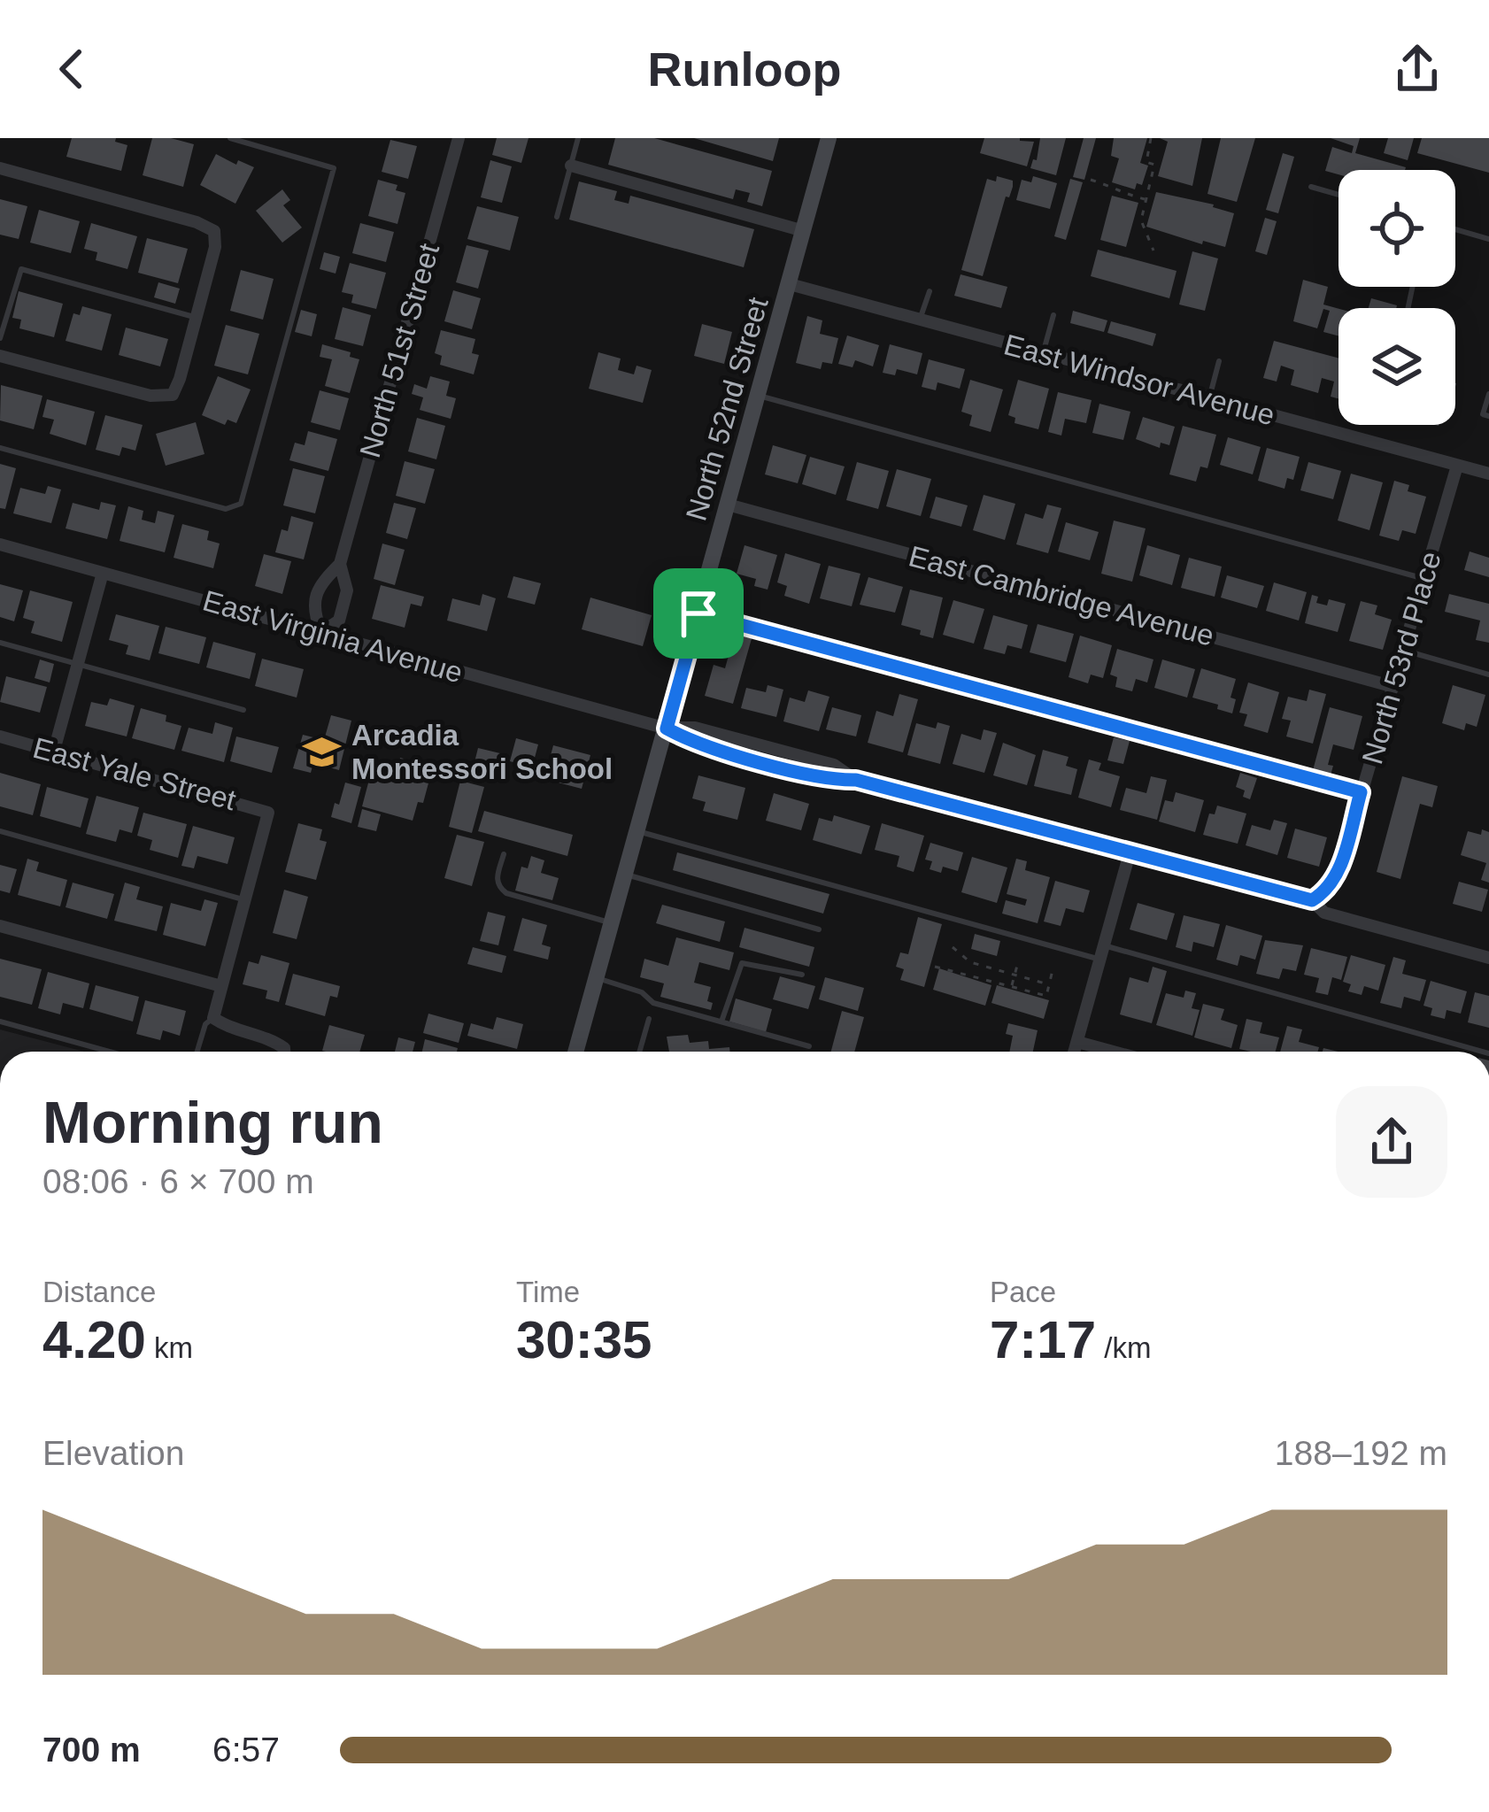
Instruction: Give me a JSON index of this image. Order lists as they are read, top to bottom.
{
  "streets": {
    "main road": ["North 52nd Street"],
    "street": [
      "North 51st Street",
      "East Windsor Avenue",
      "East Cambridge Avenue",
      "East Virginia Avenue",
      "North 53rd Place",
      "East Yale Street"
    ]
  },
  "crossings": [
    ["North 51st Street", "East Virginia Avenue"],
    ["East Windsor Avenue", "North 52nd Street"],
    ["East Windsor Avenue", "North 53rd Place"],
    ["North 52nd Street", "East Cambridge Avenue"],
    ["North 52nd Street", "East Virginia Avenue"],
    ["East Cambridge Avenue", "North 53rd Place"],
    ["East Virginia Avenue", "North 53rd Place"]
  ],
  "places": {
    "school or university": ["Arcadia Montessori School"]
  },
  "page": {
    "header": "Runloop",
    "heading": ["Morning run", "08:06 · 6 × 700 m"],
    "stats": [
      ["Distance", "4.20 km"],
      ["Time", "30:35"],
      ["Pace", "7:17 /km"]
    ],
    "chart": ["Elevation", "188–192 m"],
    "list": [
      {
        "name": "700 m",
        "note": "6:57"
      }
    ]
  }
}
